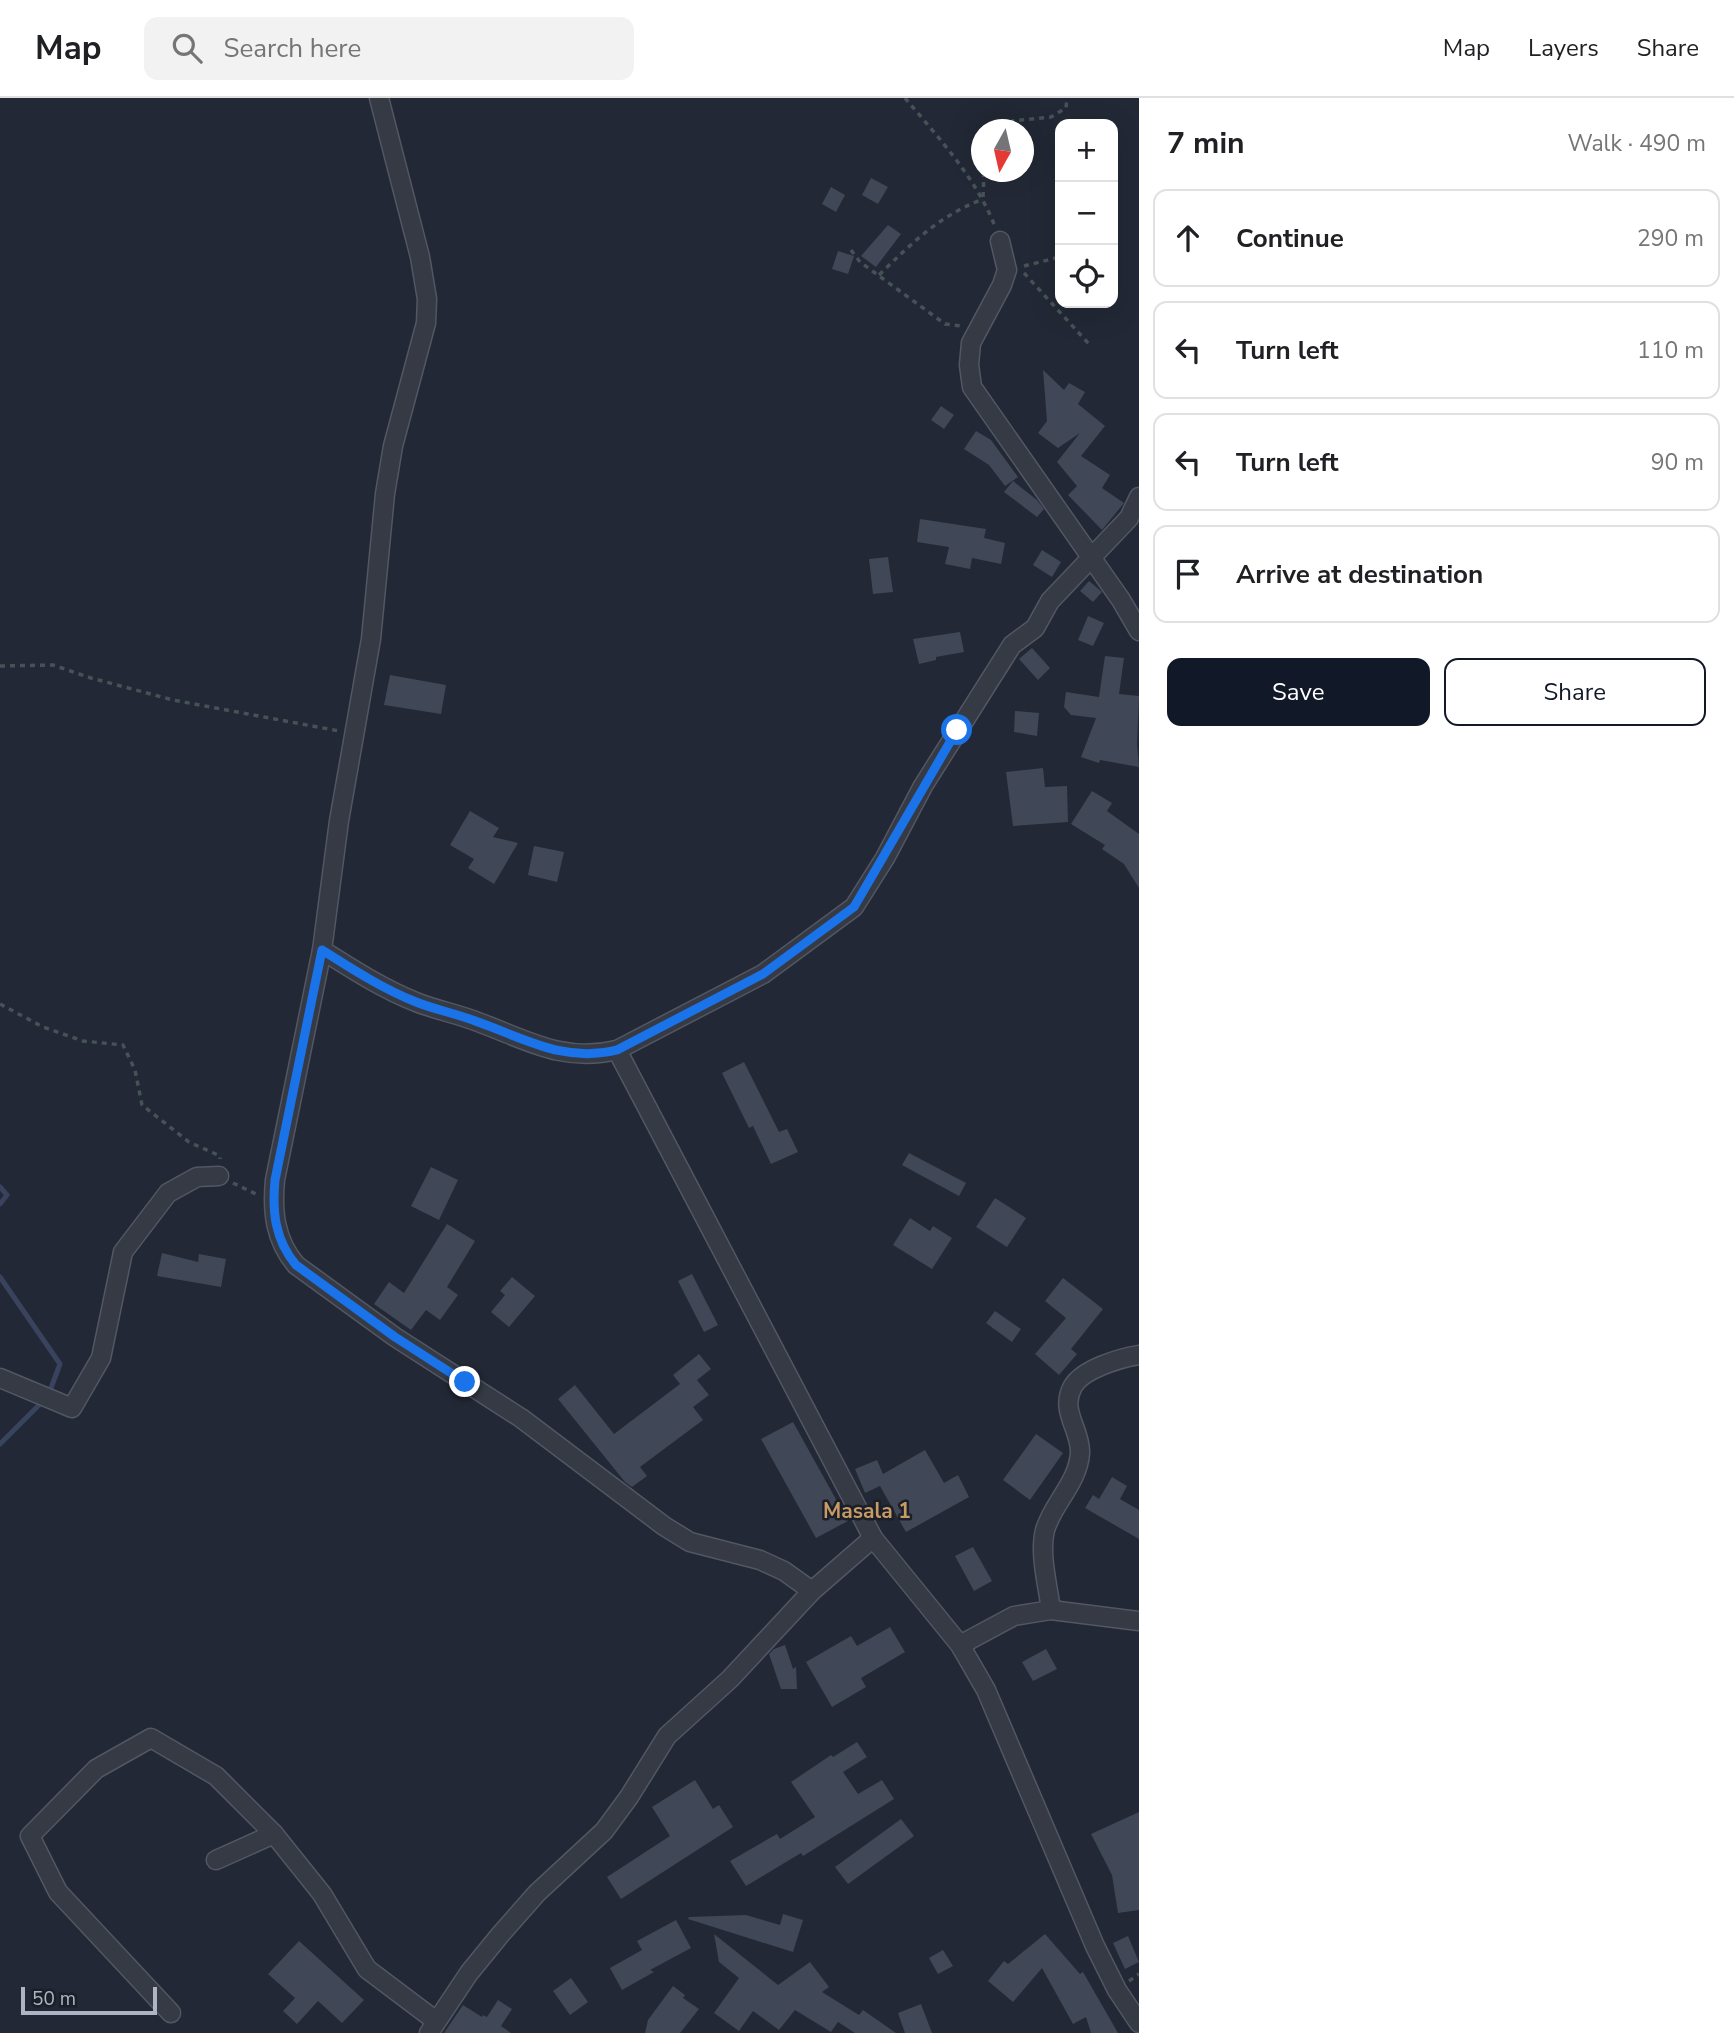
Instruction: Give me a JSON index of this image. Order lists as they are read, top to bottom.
{
  "districts": ["Masala 1"],
  "scale_bar": "50 m",
  "north": "bottom",
  "page": {
    "header": "Map",
    "search": "Search here",
    "nav": ["Map", "Layers", "Share"],
    "heading": ["7 min", "Walk · 490 m"],
    "map_buttons": ["+", "−"],
    "list": [
      ["Continue", "290 m"],
      ["Turn left", "110 m"],
      ["Turn left", "90 m"],
      "Arrive at destination"
    ],
    "buttons": ["Save", "Share"],
    "scale": "50 m"
  }
}
